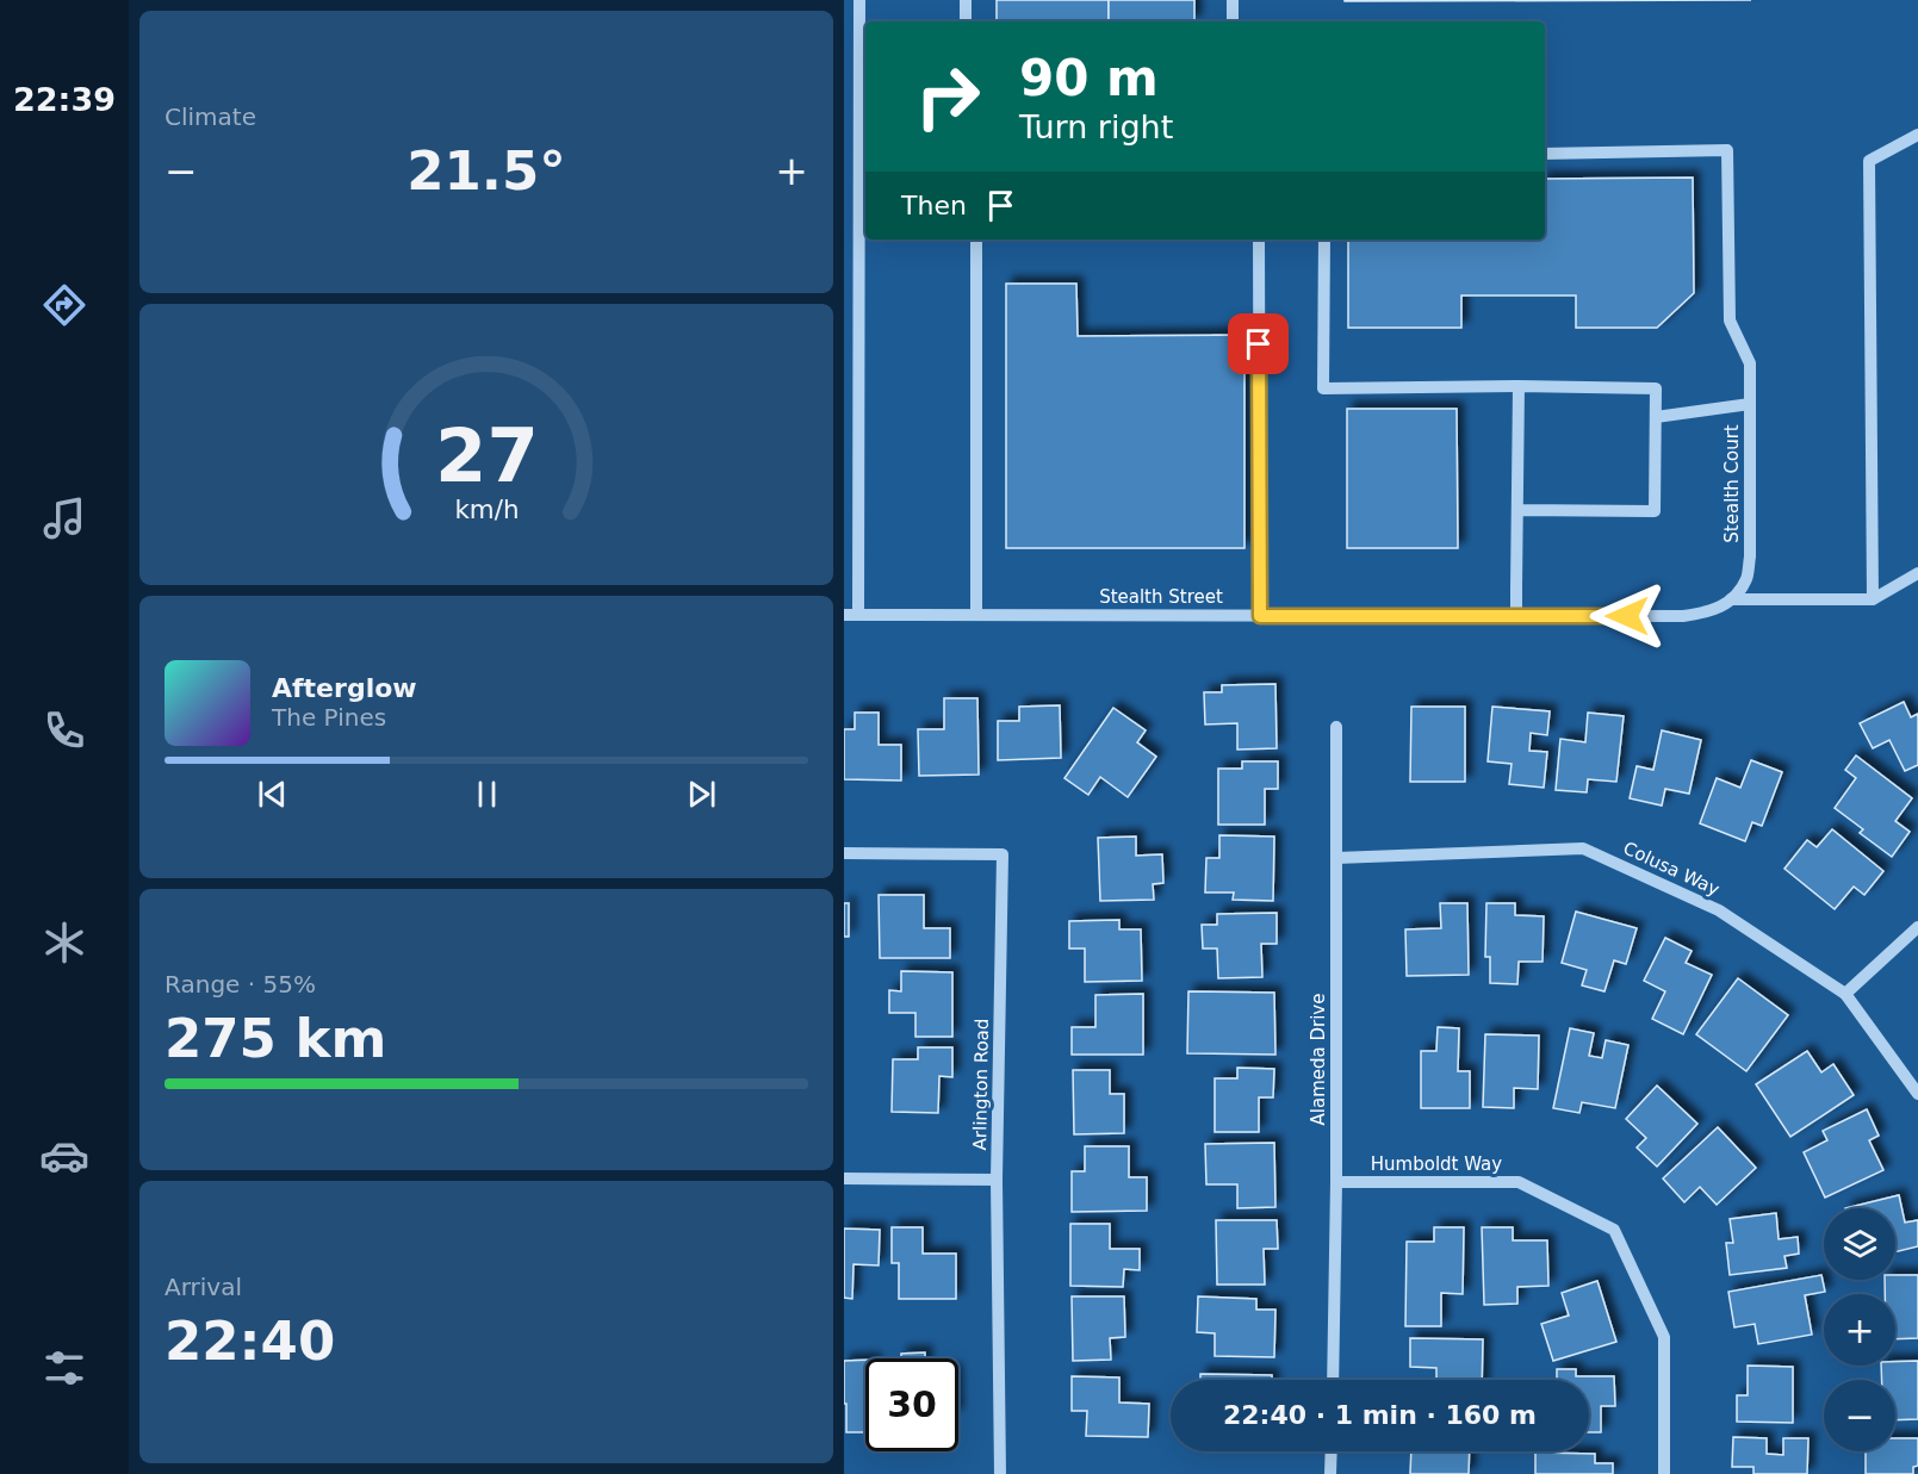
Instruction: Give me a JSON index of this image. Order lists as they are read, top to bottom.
{
  "streets": {
    "street": [
      "Stealth Court",
      "Stealth Street",
      "Colusa Way",
      "Alameda Drive",
      "Arlington Road",
      "Humboldt Way"
    ]
  },
  "crossings": [
    ["Stealth Court", "Stealth Street"],
    ["Colusa Way", "Alameda Drive"],
    ["Alameda Drive", "Humboldt Way"]
  ],
  "page": {
    "tabs": "22:39",
    "tile": [
      "Climate",
      ["Range · 55%", "275 km"],
      ["Arrival", "22:40"]
    ],
    "turn": ["90 m", "Turn right"],
    "heat": ["−", "21.5°", "+"],
    "then": "Then",
    "song": ["Afterglow", "The Pines"],
    "map_buttons": ["+", "−"],
    "limit": "30",
    "trip": "22:40 · 1 min · 160 m",
    "gauge": ["27", "km/h"]
  }
}
